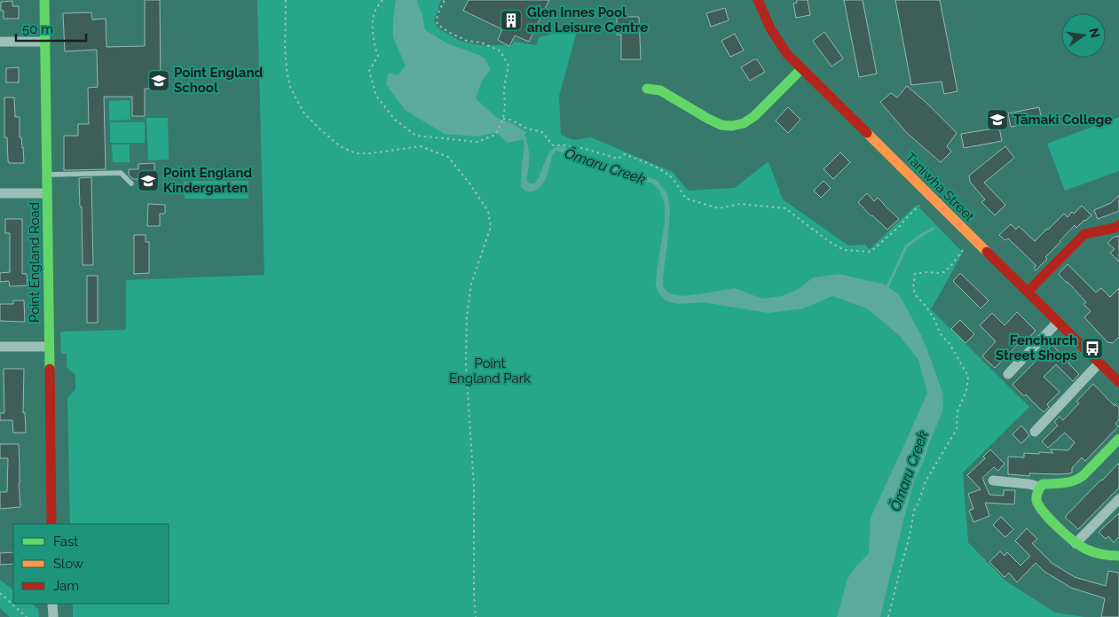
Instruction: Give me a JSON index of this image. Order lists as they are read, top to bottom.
{
  "streets": {
    "street": ["Taniwha Street", "Point England Road"]
  },
  "water": ["Ōmaru Creek"],
  "parks": ["Point England Park"],
  "places": {
    "building": ["Glen Innes Pool and Leisure Centre"],
    "school or university": ["Point England School", "Tāmaki College", "Point England Kindergarten"],
    "bus stop": ["Fenchurch Street Shops"]
  },
  "legend": ["Fast", "Slow", "Jam"],
  "scale_bar": "50 m",
  "north": "right"
}
